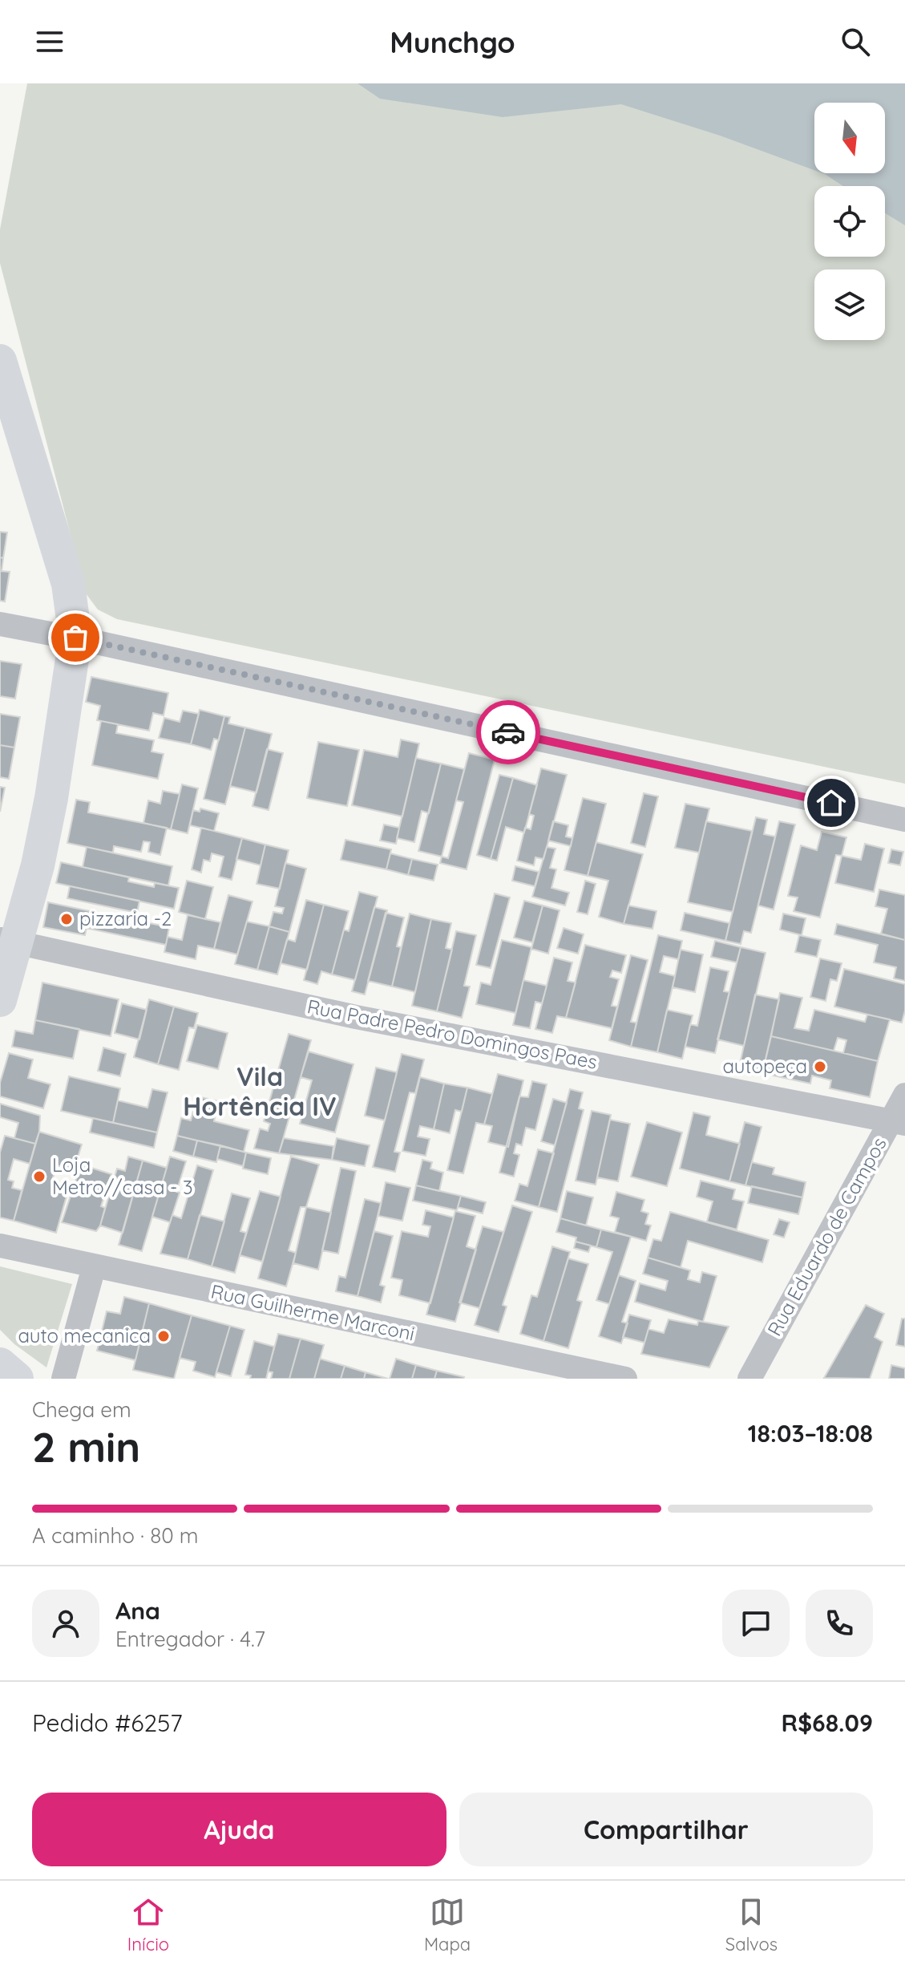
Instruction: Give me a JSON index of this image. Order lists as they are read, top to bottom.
{
  "streets": {
    "street": ["Rua Padre Pedro Domingos Paes", "Rua Eduardo de Campos", "Rua Guilherme Marconi"]
  },
  "crossings": [
    ["Rua Padre Pedro Domingos Paes", "Rua Eduardo de Campos"]
  ],
  "districts": ["Vila Hortência IV"],
  "places": [
    "pizzaria -2",
    "autopeça",
    "Loja Metro//casa - 3",
    "auto mecanica"
  ],
  "north": "bottom",
  "page": {
    "header": "Munchgo",
    "heading": ["2 min", "Chega em", "18:03–18:08"],
    "panel": [
      "Ana",
      "Entregador · 4.7",
      "Pedido #6257",
      "R$68.09"
    ],
    "bar": "A caminho · 80 m",
    "buttons": ["Ajuda", "Compartilhar"],
    "tabs": ["Início", "Mapa", "Salvos"]
  }
}
